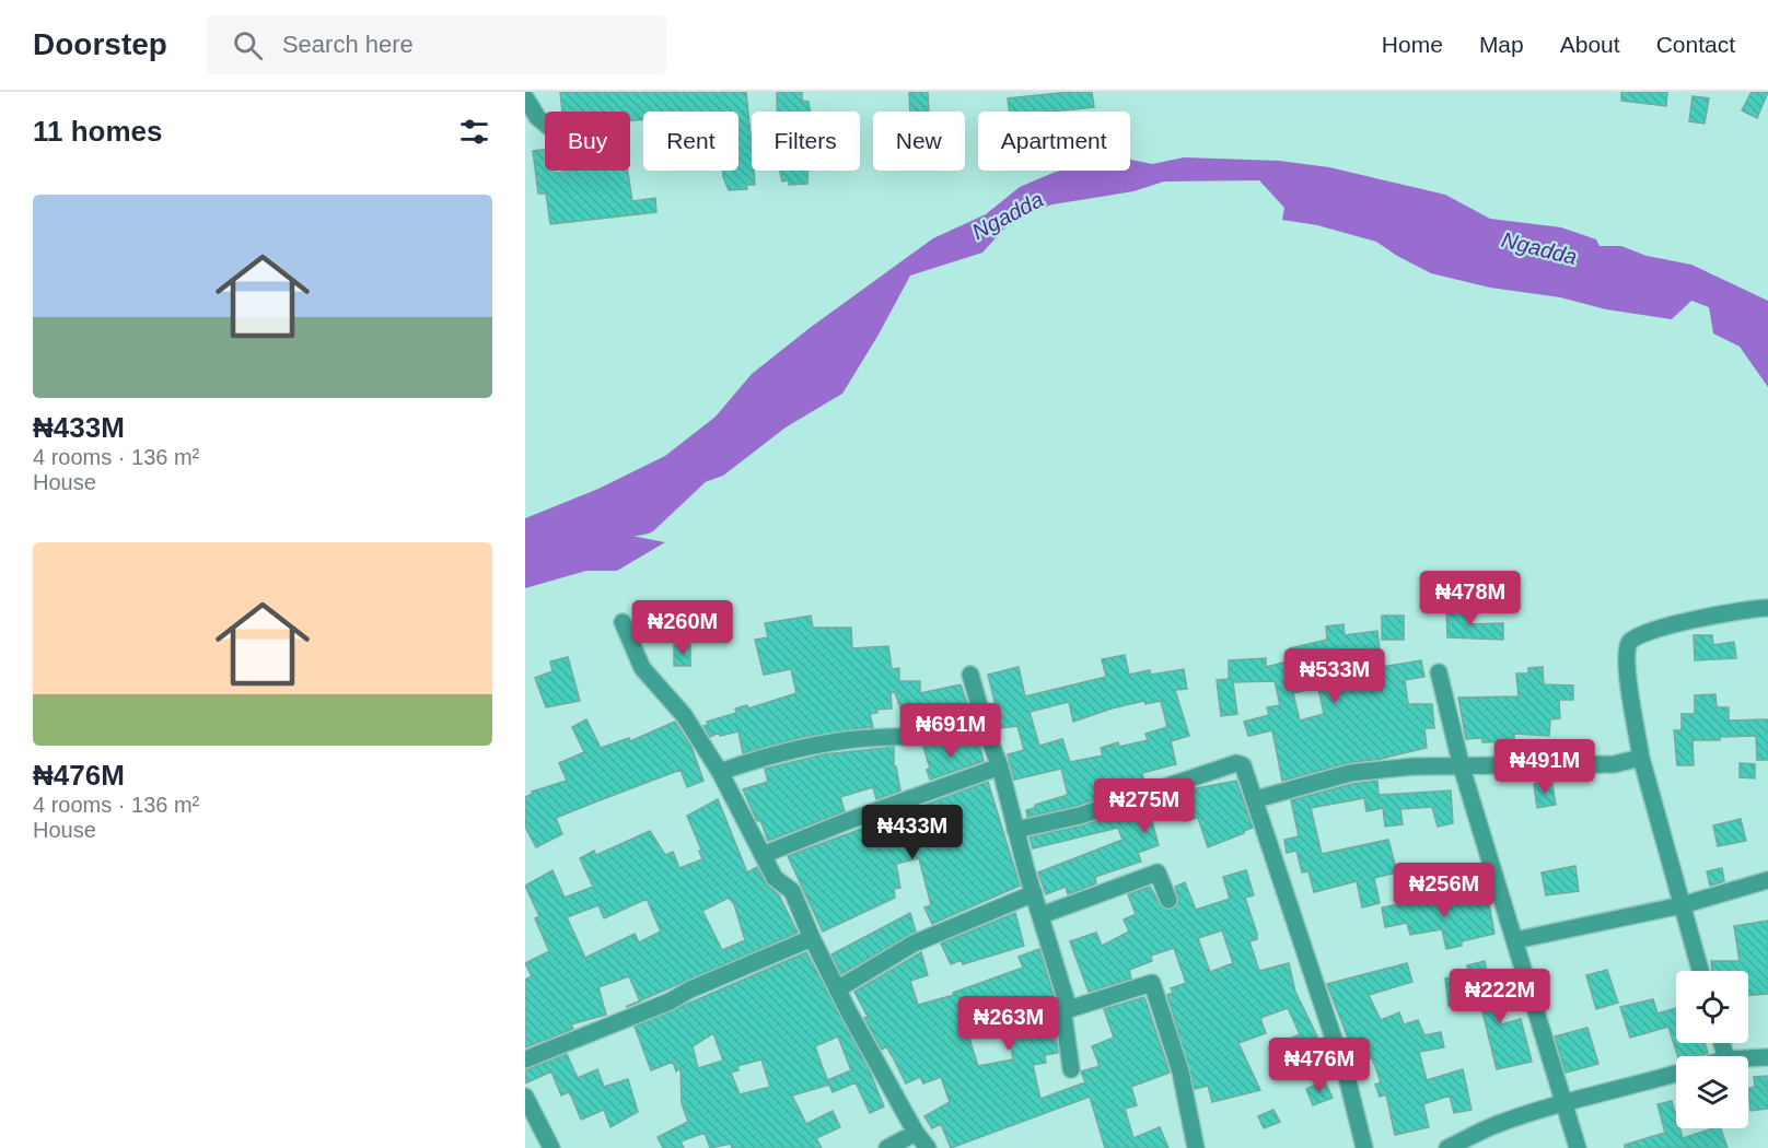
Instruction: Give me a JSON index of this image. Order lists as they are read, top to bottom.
{
  "water": ["Ngadda"],
  "page": {
    "header": "Doorstep",
    "search": "Search here",
    "nav": [
      "Home",
      "Map",
      "About",
      "Contact"
    ],
    "heading": "11 homes",
    "chip": [
      "Buy",
      "Rent",
      "Filters",
      "New",
      "Apartment"
    ],
    "list": [
      {
        "name": "₦433M",
        "note": "4 rooms · 136 m² · House"
      },
      {
        "name": "₦476M",
        "note": "4 rooms · 136 m² · House"
      }
    ],
    "price": [
      "₦478M",
      "₦260M",
      "₦533M",
      "₦691M",
      "₦491M",
      "₦275M",
      "₦433M",
      "₦256M",
      "₦222M",
      "₦263M",
      "₦476M"
    ]
  }
}
